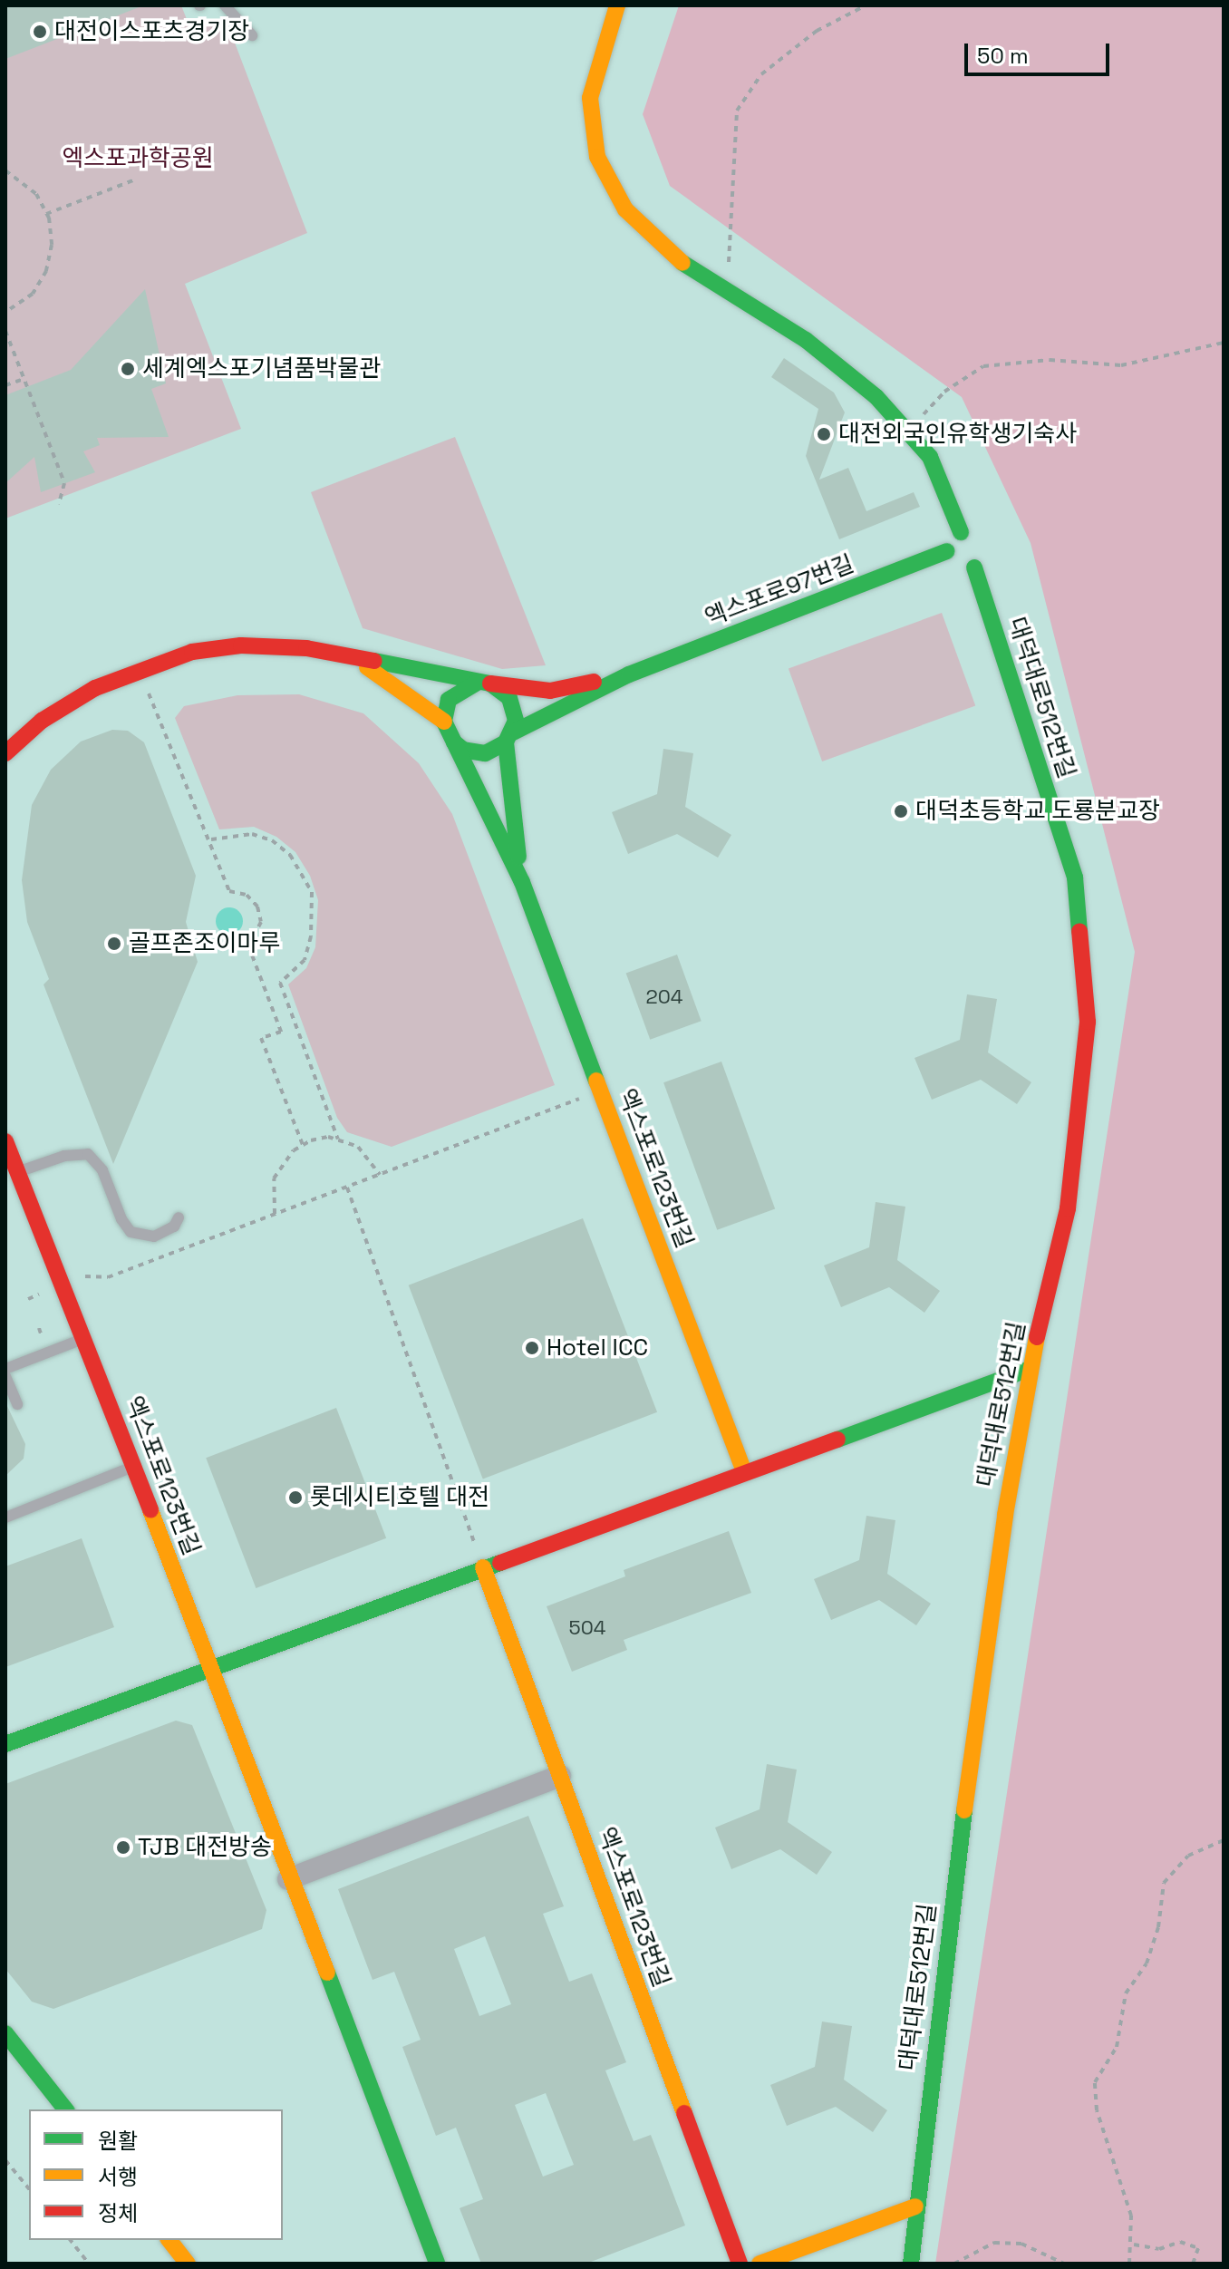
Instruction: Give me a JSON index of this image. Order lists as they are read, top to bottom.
{
  "streets": {
    "street": ["엑스포로97번길", "대덕대로512번길", "엑스포로123번길"]
  },
  "parks": ["엑스포과학공원"],
  "places": [
    "대전이스포츠경기장",
    "세계엑스포기념품박물관",
    "대전외국인유학생기숙사",
    "대덕초등학교 도룡분교장",
    "골프존조이마루",
    "Hotel ICC",
    "롯데시티호텔 대전",
    "TJB 대전방송"
  ],
  "house_numbers": ["204", "504"],
  "legend": ["원활", "서행", "정체"],
  "scale_bar": "50 m"
}
